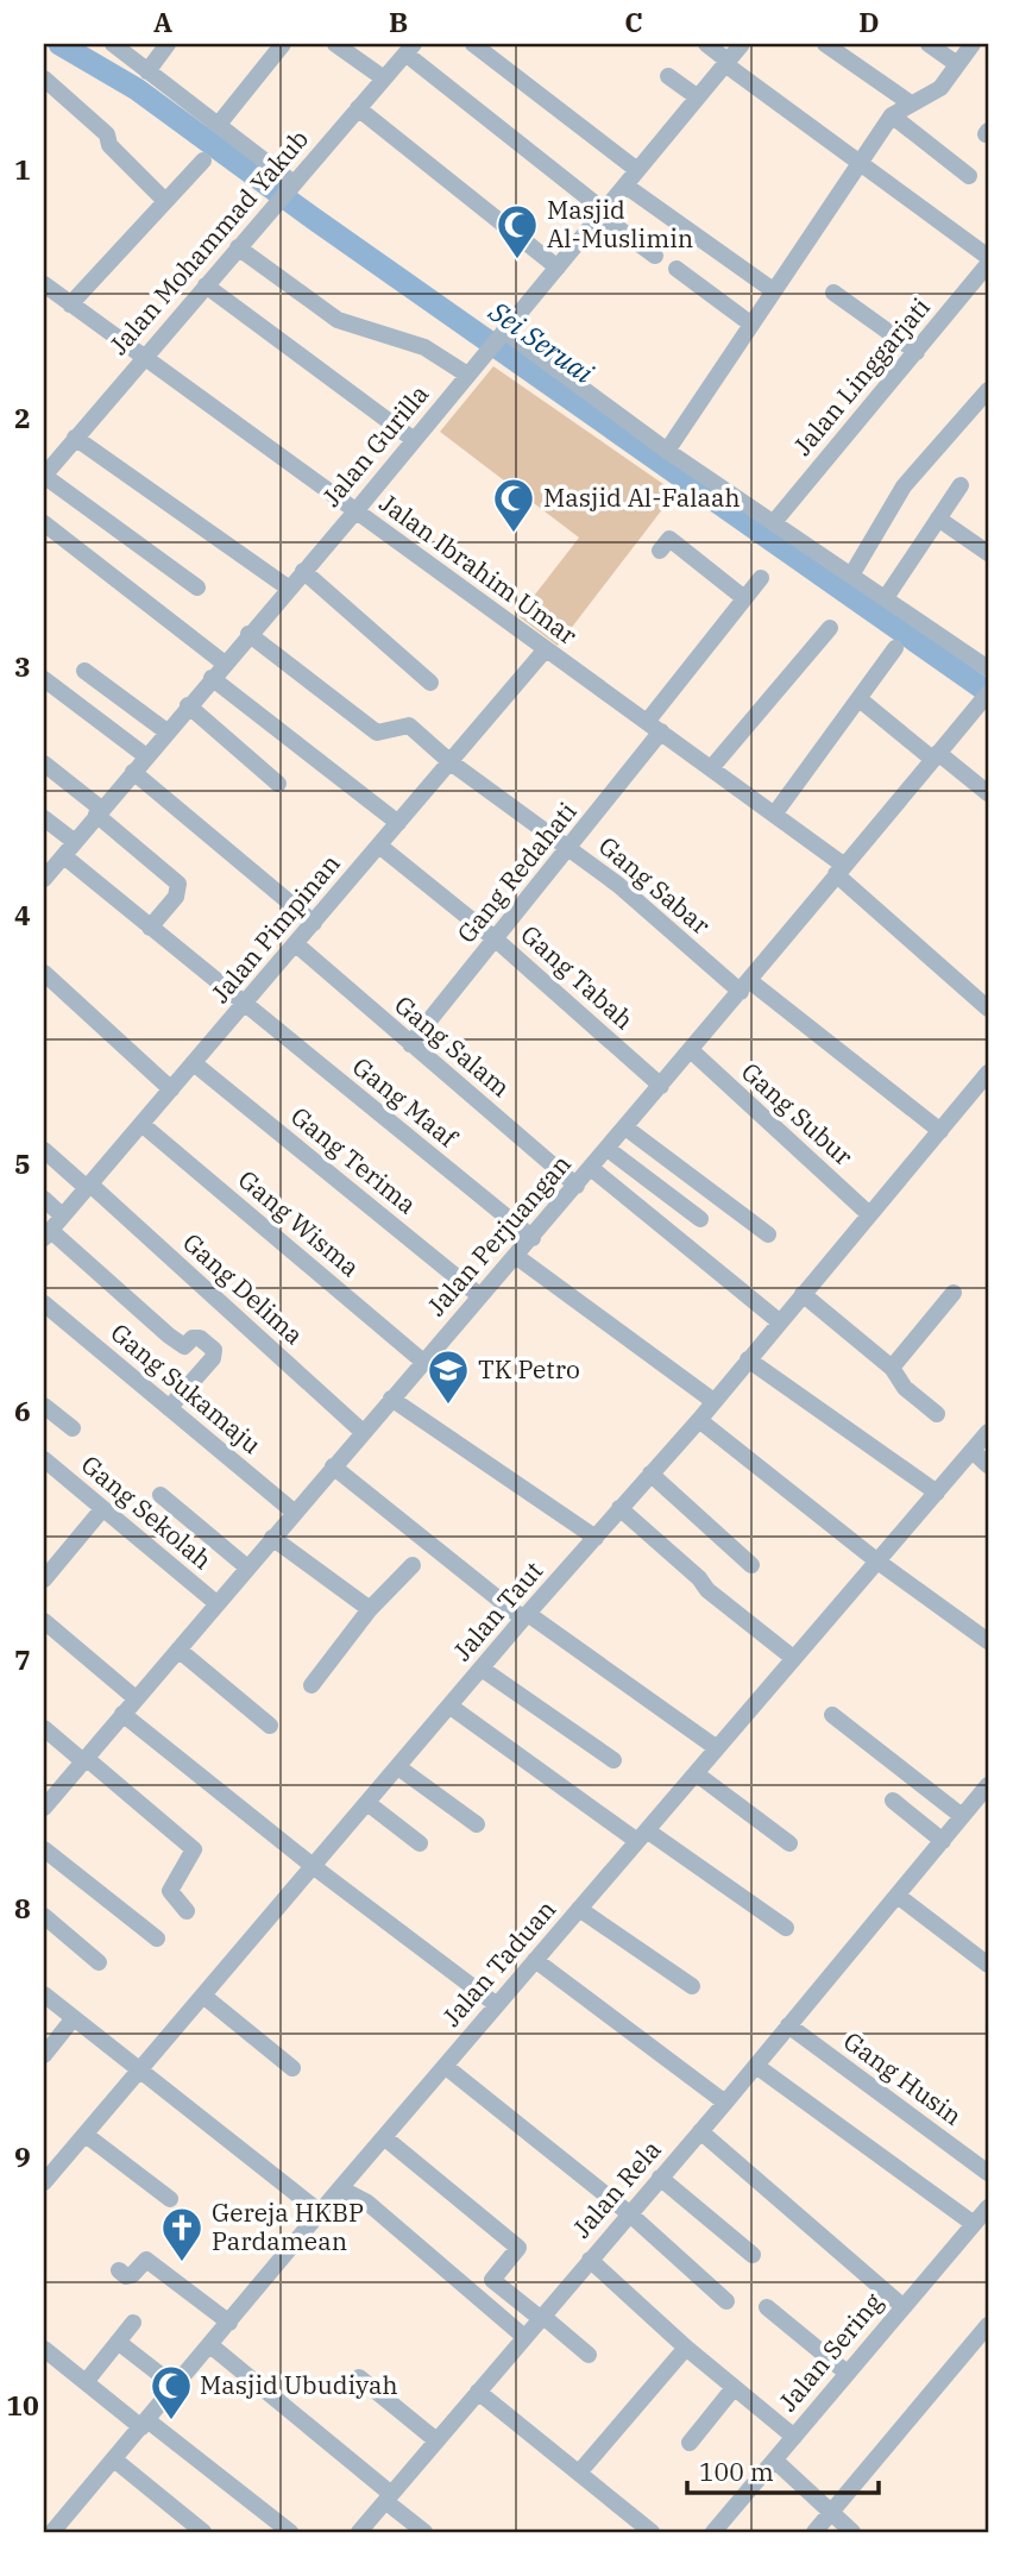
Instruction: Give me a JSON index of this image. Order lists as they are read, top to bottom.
{
  "streets": {
    "street": [
      "Jalan Mohammad Yakub",
      "Jalan Linggarjati",
      "Jalan Gurilla",
      "Jalan Ibrahim Umar",
      "Gang Redahati",
      "Gang Sabar",
      "Jalan Pimpinan",
      "Gang Tabah",
      "Gang Salam",
      "Gang Maaf",
      "Gang Subur",
      "Gang Terima",
      "Gang Wisma",
      "Jalan Perjuangan",
      "Gang Delima",
      "Gang Sukamaju",
      "Gang Sekolah",
      "Jalan Taut",
      "Jalan Taduan",
      "Gang Husin",
      "Jalan Rela",
      "Jalan Sering"
    ]
  },
  "crossings": [
    ["Jalan Mohammad Yakub", "Jalan Ibrahim Umar"],
    ["Jalan Gurilla", "Jalan Ibrahim Umar"],
    ["Jalan Gurilla", "Gang Sabar"],
    ["Jalan Gurilla", "Gang Maaf"],
    ["Jalan Ibrahim Umar", "Gang Redahati"],
    ["Jalan Ibrahim Umar", "Jalan Pimpinan"],
    ["Jalan Ibrahim Umar", "Jalan Perjuangan"],
    ["Gang Redahati", "Gang Sabar"],
    ["Gang Redahati", "Gang Tabah"],
    ["Gang Redahati", "Gang Salam"],
    ["Gang Sabar", "Jalan Pimpinan"],
    ["Gang Sabar", "Jalan Perjuangan"],
    ["Gang Sabar", "Jalan Taut"],
    ["Jalan Pimpinan", "Gang Tabah"],
    ["Jalan Pimpinan", "Gang Salam"],
    ["Jalan Pimpinan", "Gang Maaf"],
    ["Jalan Pimpinan", "Gang Terima"],
    ["Jalan Pimpinan", "Gang Wisma"],
    ["Jalan Pimpinan", "Gang Delima"],
    ["Gang Tabah", "Jalan Perjuangan"],
    ["Gang Salam", "Jalan Perjuangan"],
    ["Gang Maaf", "Jalan Perjuangan"],
    ["Gang Subur", "Jalan Perjuangan"],
    ["Gang Subur", "Jalan Taut"],
    ["Gang Terima", "Jalan Perjuangan"],
    ["Gang Wisma", "Jalan Perjuangan"],
    ["Jalan Perjuangan", "Gang Delima"],
    ["Jalan Perjuangan", "Gang Sukamaju"],
    ["Jalan Perjuangan", "Gang Sekolah"],
    ["Gang Husin", "Jalan Rela"]
  ],
  "water": ["Sei Seruai"],
  "places": {
    "mosque": ["Masjid Al-Muslimin", "Masjid Al-Falaah", "Masjid Ubudiyah"],
    "school or university": ["TK Petro"],
    "church": ["Gereja HKBP Pardamean"]
  },
  "scale_bar": "100 m",
  "grid": {
    "columns": [
      "A",
      "B",
      "C",
      "D"
    ],
    "rows": [
      "1",
      "2",
      "3",
      "4",
      "5",
      "6",
      "7",
      "8",
      "9",
      "10"
    ]
  }
}
